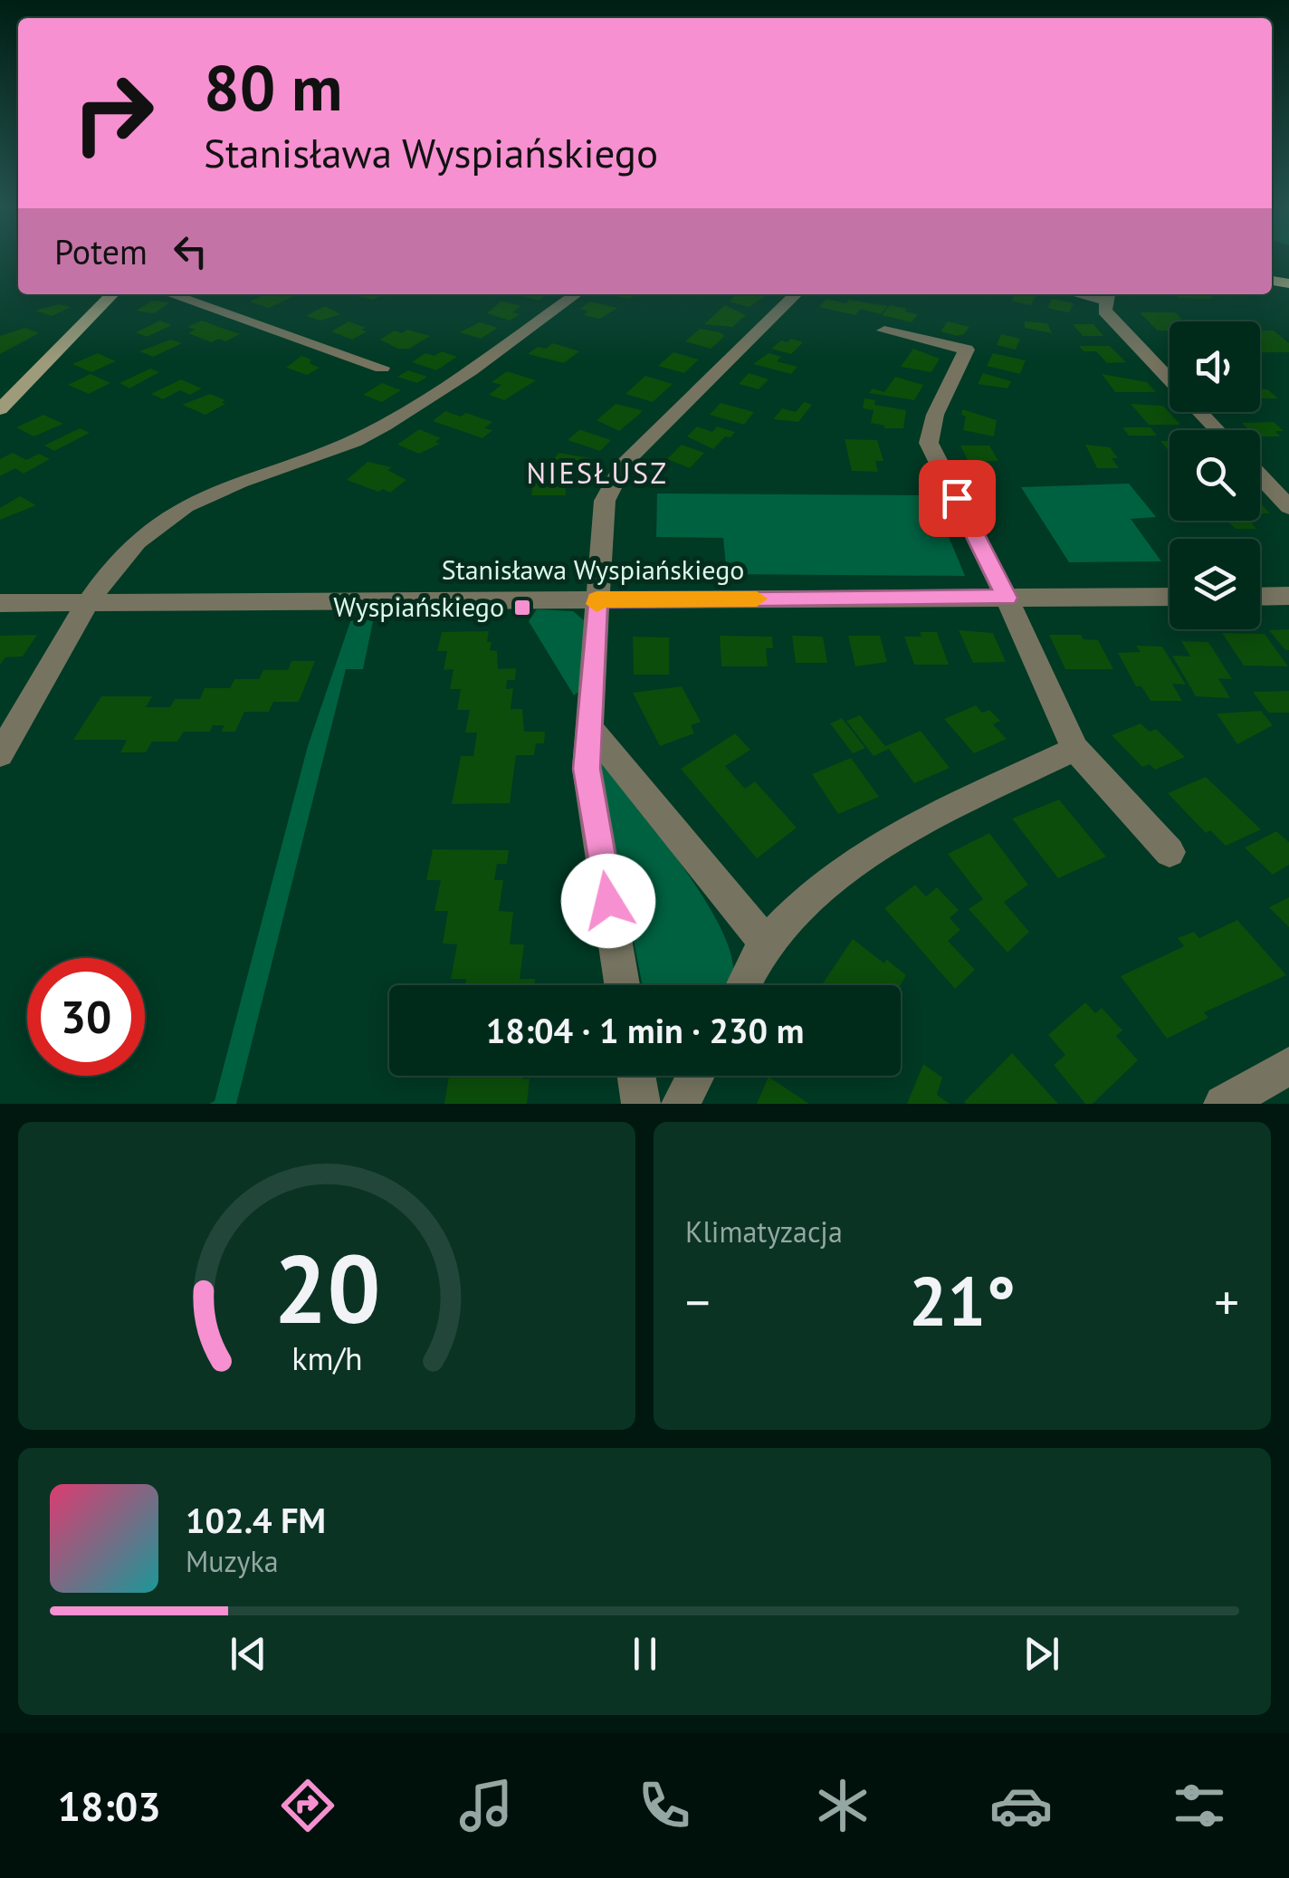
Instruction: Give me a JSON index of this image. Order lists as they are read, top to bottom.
{
  "streets": {
    "street": ["Stanisława Wyspiańskiego"]
  },
  "districts": ["NIESŁUSZ"],
  "places": {
    "transit": ["Wyspiańskiego"]
  },
  "page": {
    "turn": ["80 m", "Stanisława Wyspiańskiego"],
    "then": "Potem",
    "limit": "30",
    "trip": "18:04 · 1 min · 230 m",
    "tile": "Klimatyzacja",
    "heat": ["−", "21°", "+"],
    "song": ["102.4 FM", "Muzyka"],
    "tabs": "18:03",
    "gauge": ["20", "km/h"]
  }
}
